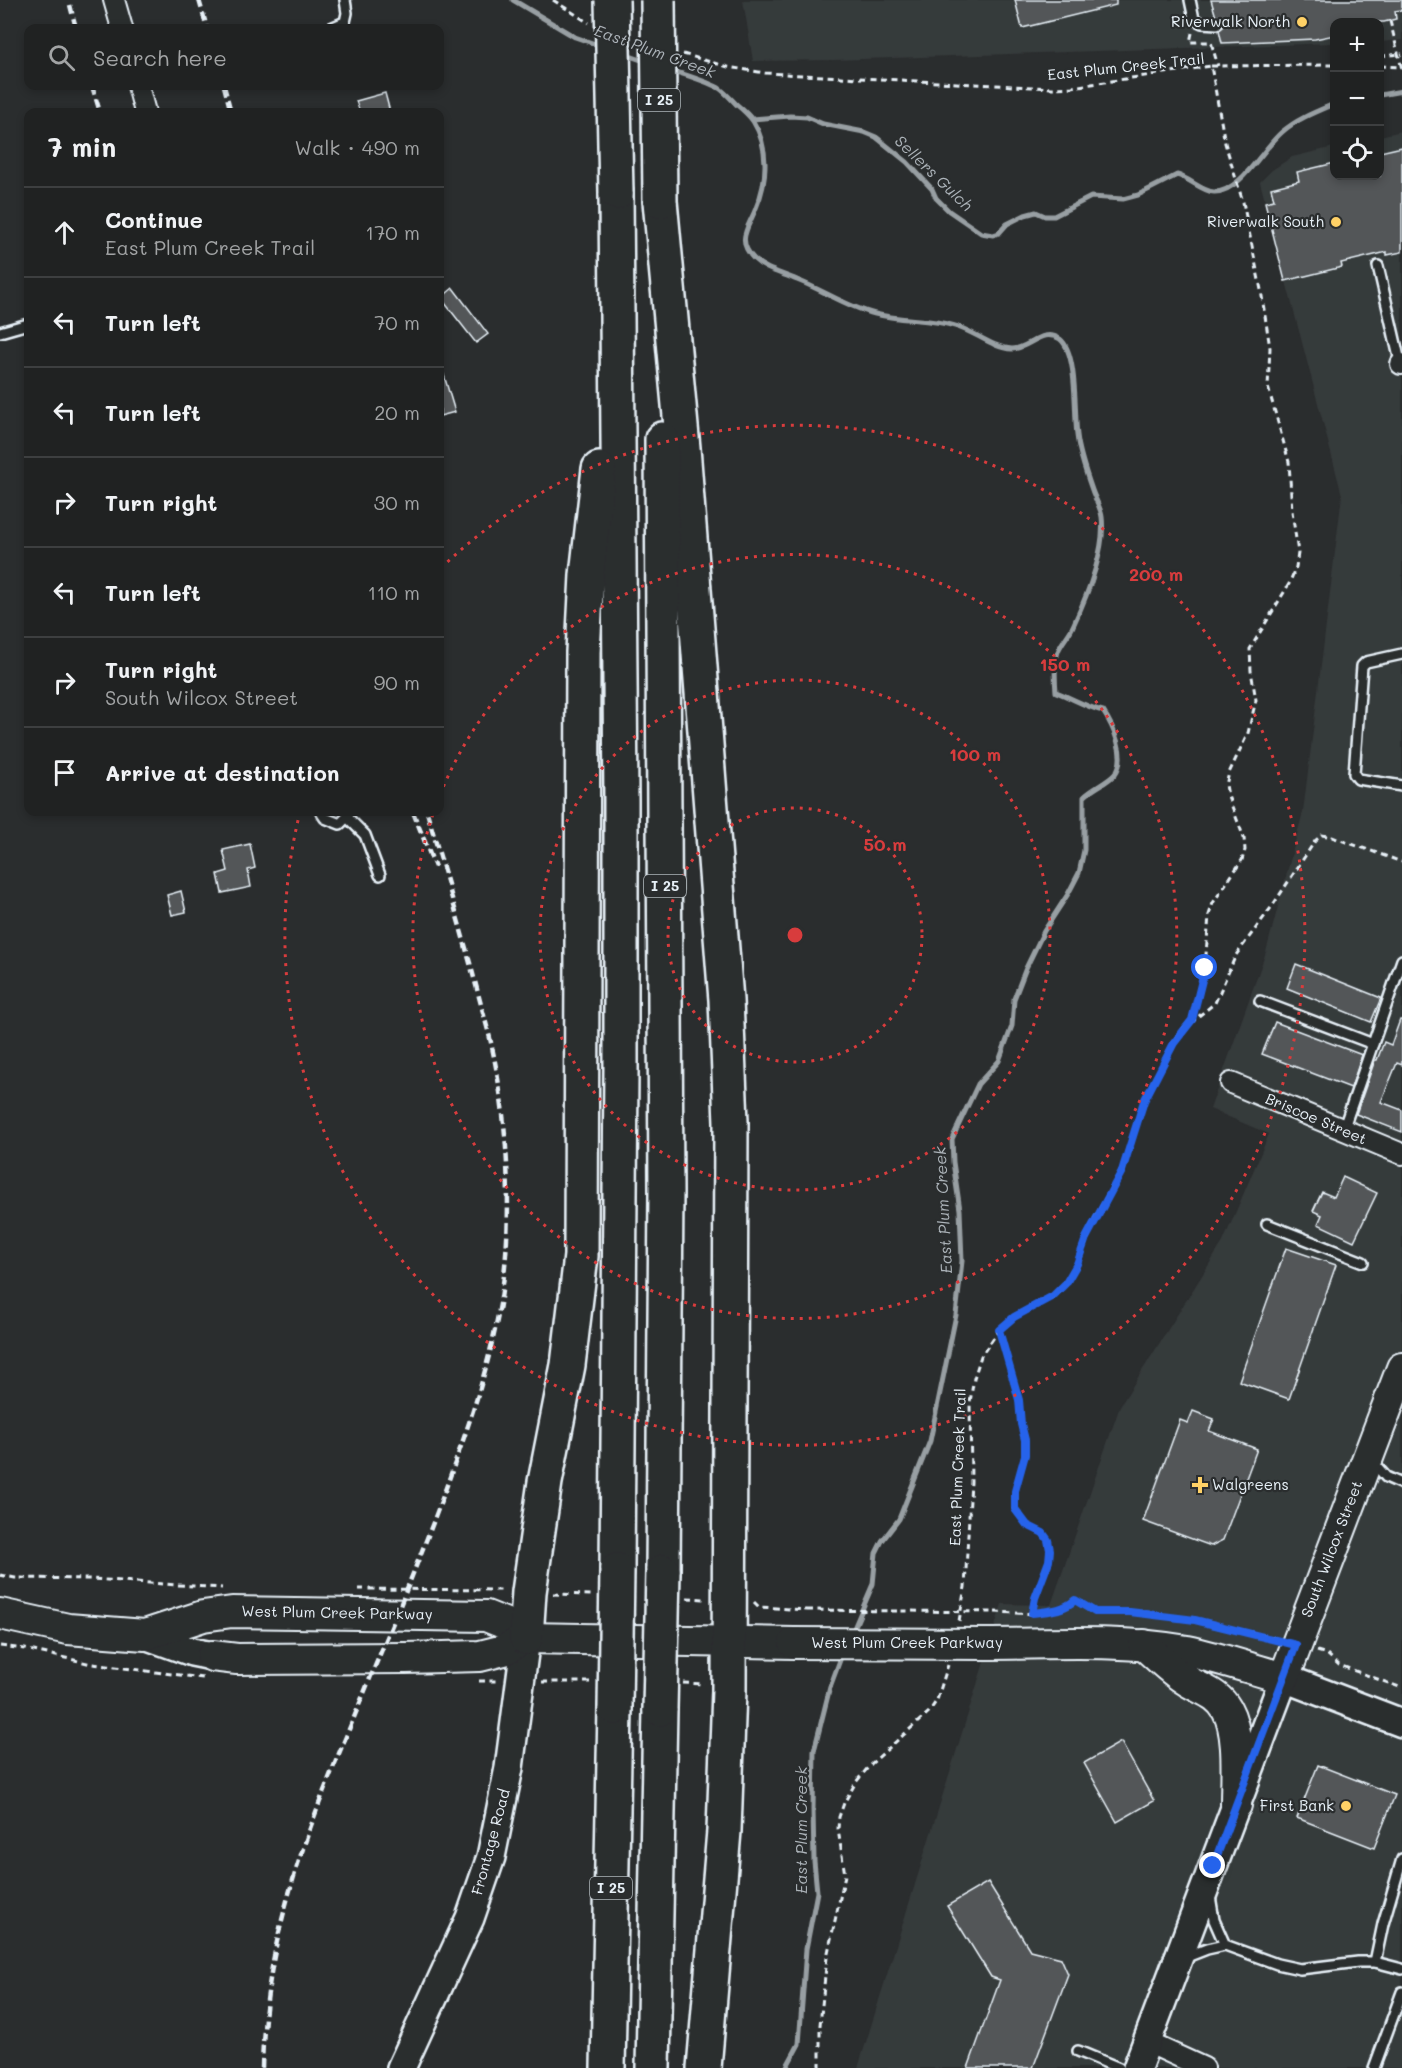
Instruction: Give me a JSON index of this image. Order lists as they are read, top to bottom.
{
  "streets": {
    "highway": ["I 25"],
    "main road": ["South Wilcox Street", "West Plum Creek Parkway", "Frontage Road"],
    "street": ["Briscoe Street"],
    "path": ["East Plum Creek Trail"]
  },
  "crossings": [
    ["South Wilcox Street", "West Plum Creek Parkway"],
    ["West Plum Creek Parkway", "Frontage Road"]
  ],
  "water": ["East Plum Creek", "Sellers Gulch"],
  "places": {
    "other": ["Riverwalk North", "Riverwalk South", "First Bank"],
    "health": ["Walgreens"]
  },
  "page": {
    "map_buttons": ["+", "−"],
    "search": "Search here",
    "heading": ["7 min", "Walk · 490 m"],
    "list": [
      ["Continue", "East Plum Creek Trail", "170 m"],
      ["Turn left", "70 m"],
      ["Turn left", "20 m"],
      ["Turn right", "30 m"],
      ["Turn left", "110 m"],
      ["Turn right", "South Wilcox Street", "90 m"],
      "Arrive at destination"
    ]
  },
  "rings": [
    "200 m",
    "150 m",
    "100 m",
    "50 m"
  ]
}
